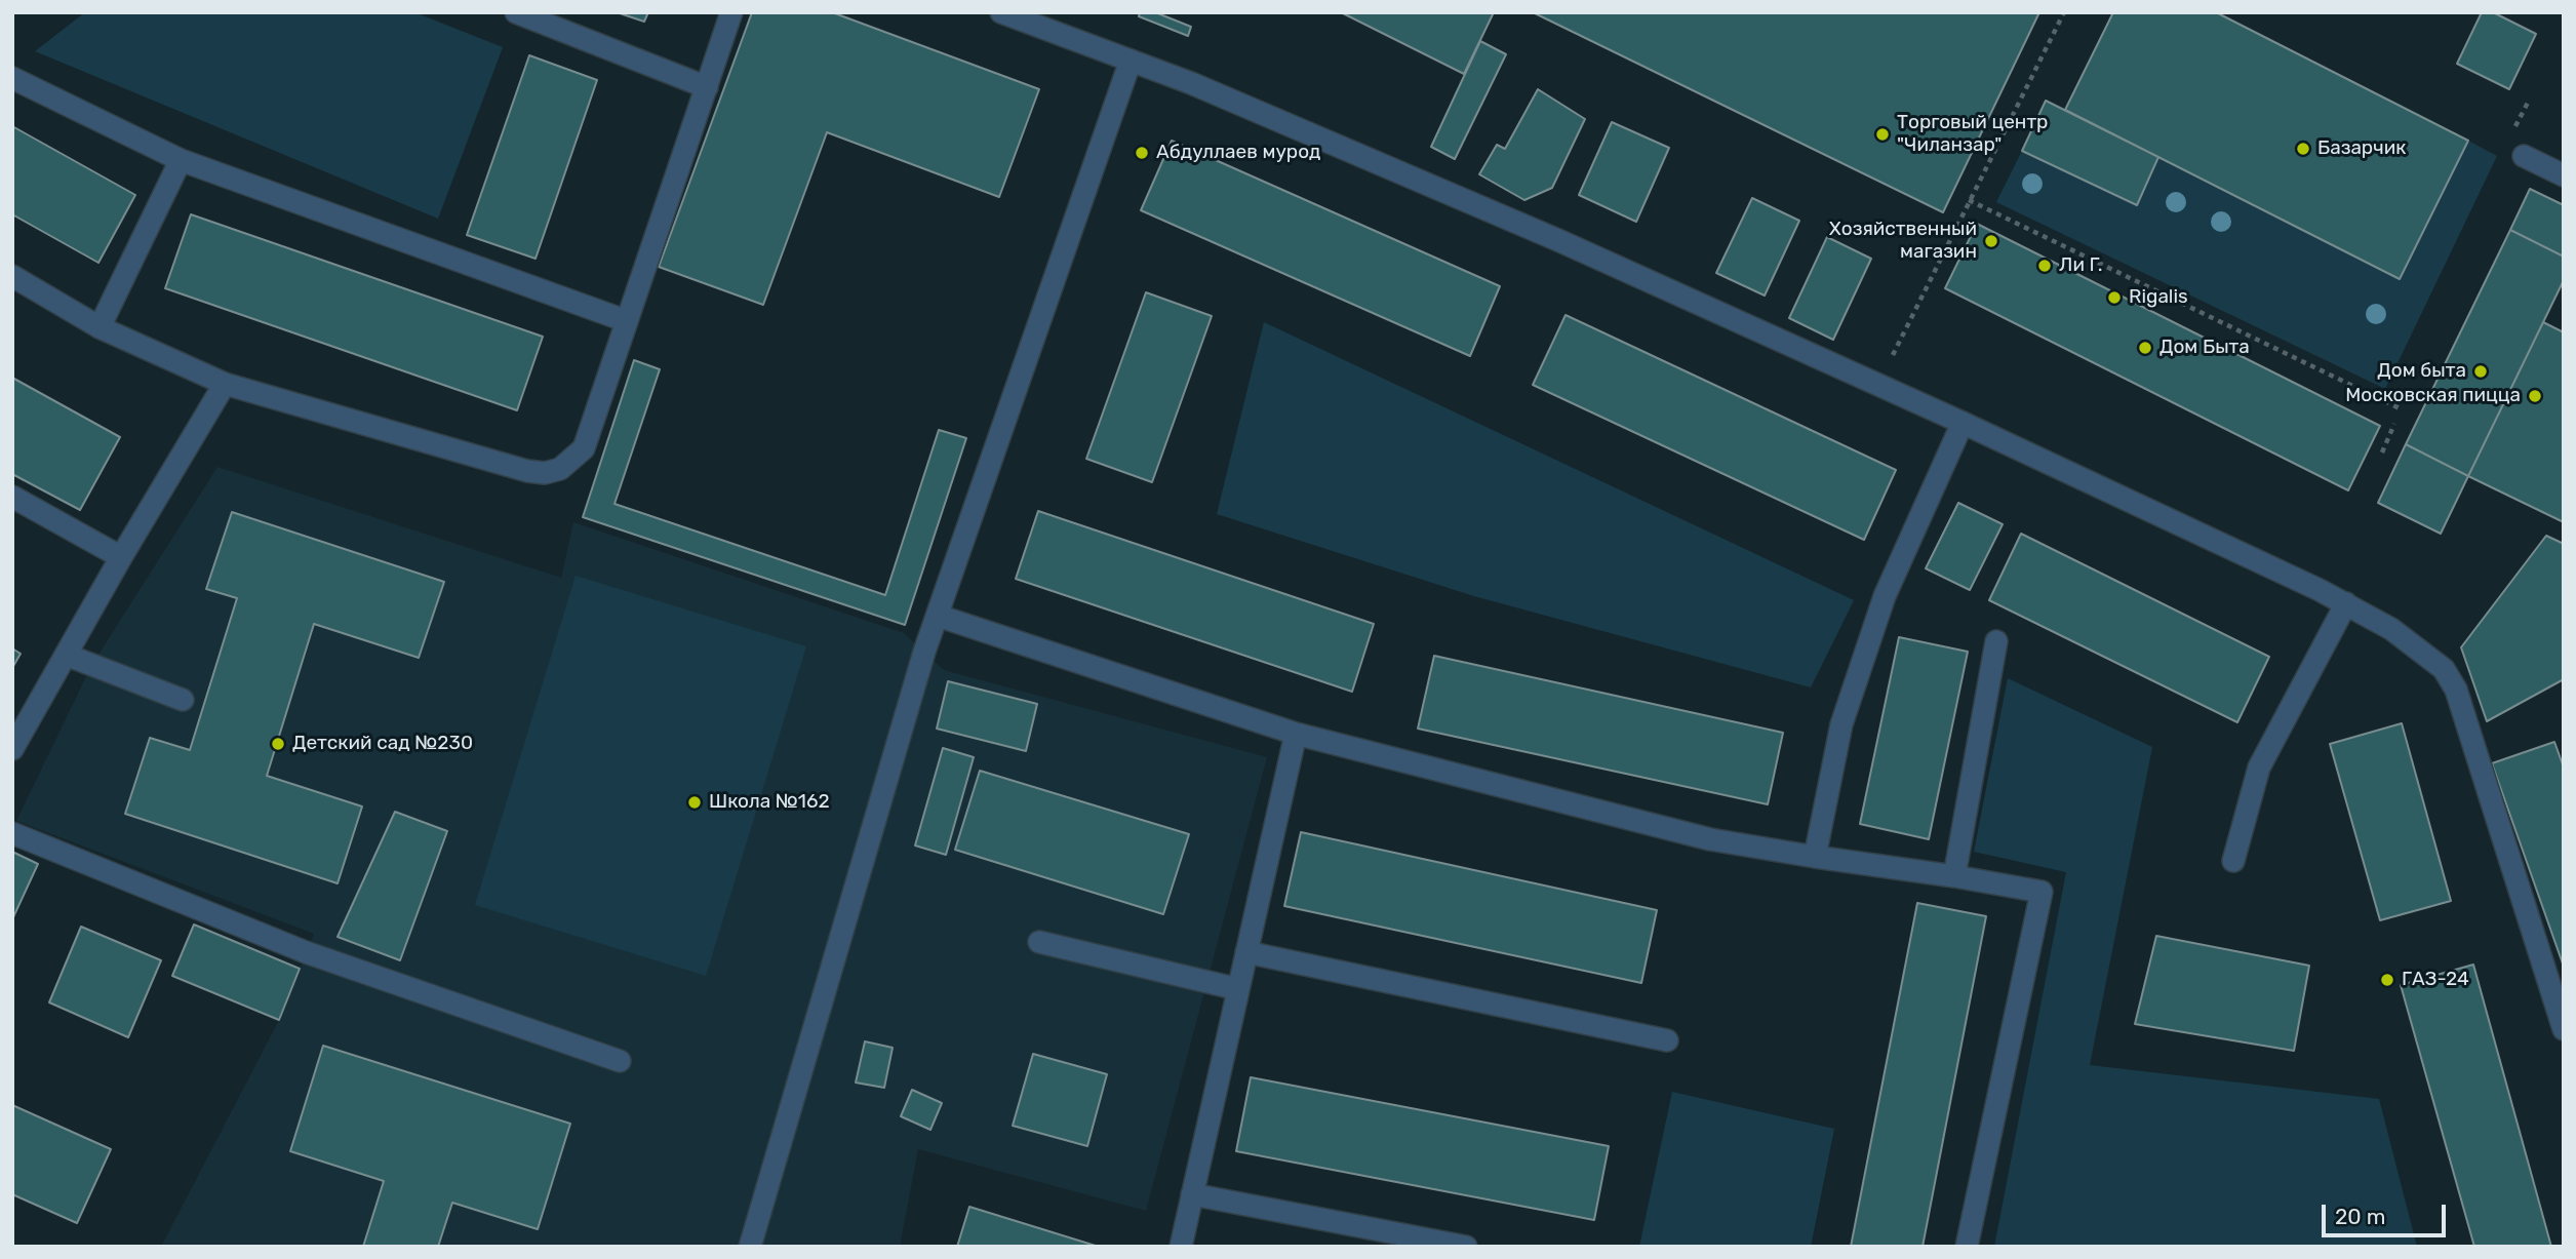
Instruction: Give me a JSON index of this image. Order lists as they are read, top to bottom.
{
  "places": [
    "Торговый центр \"Чиланзар\"",
    "Базарчик",
    "Абдуллаев мурод",
    "Хозяйственный магазин",
    "Ли Г.",
    "Rigalis",
    "Дом Быта",
    "Дом быта",
    "Московская пицца",
    "Детский сад №230",
    "Школа №162",
    "ГАЗ-24"
  ],
  "scale_bar": "20 m"
}
